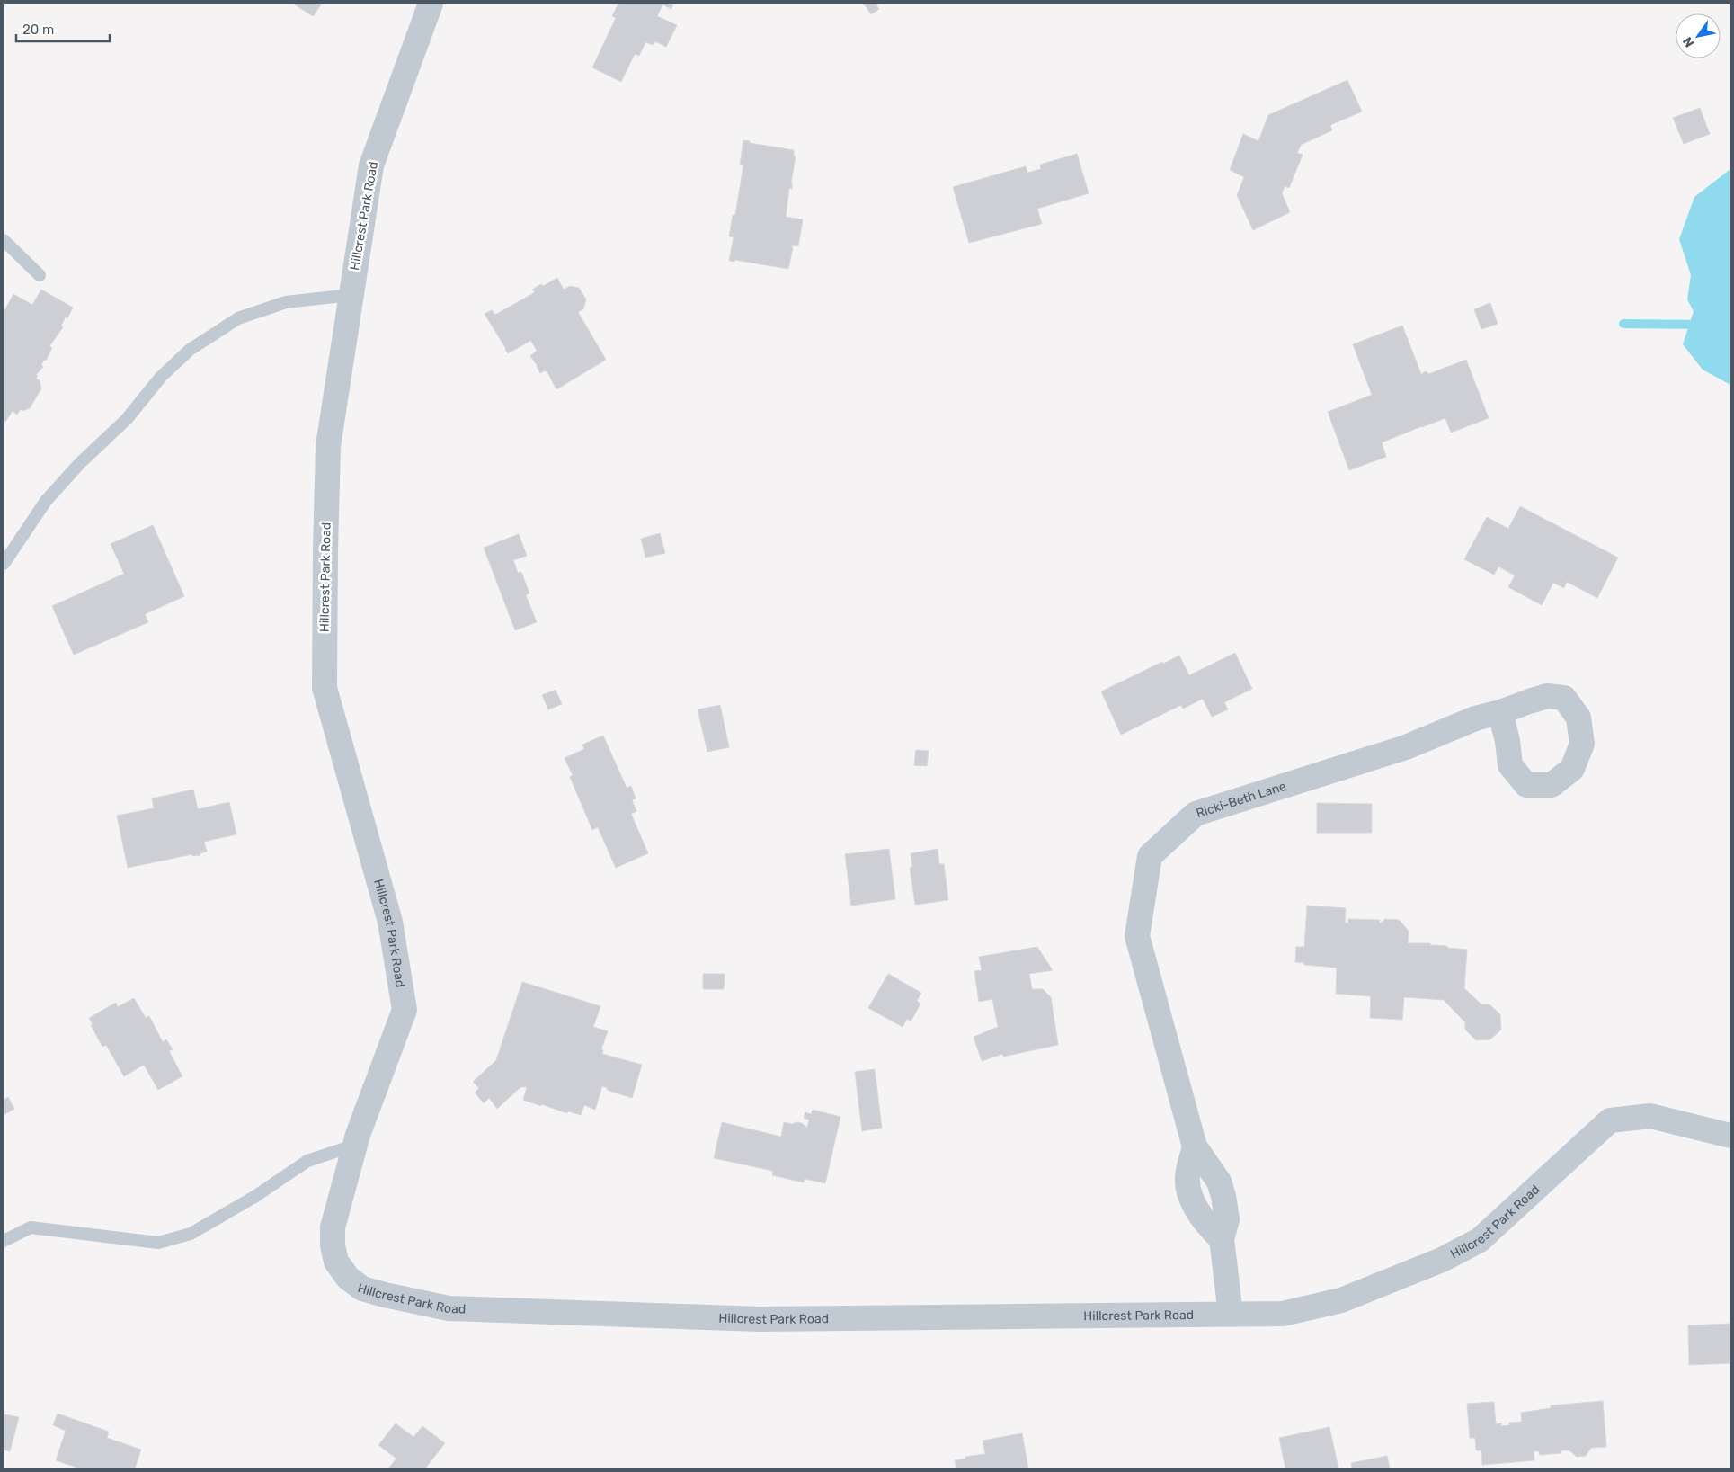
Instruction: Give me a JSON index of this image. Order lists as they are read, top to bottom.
{
  "streets": {
    "street": ["Hillcrest Park Road", "Ricki-Beth Lane"]
  },
  "crossings": [
    ["Hillcrest Park Road", "Ricki-Beth Lane"]
  ],
  "scale_bar": "20 m",
  "north": "bottom left"
}
